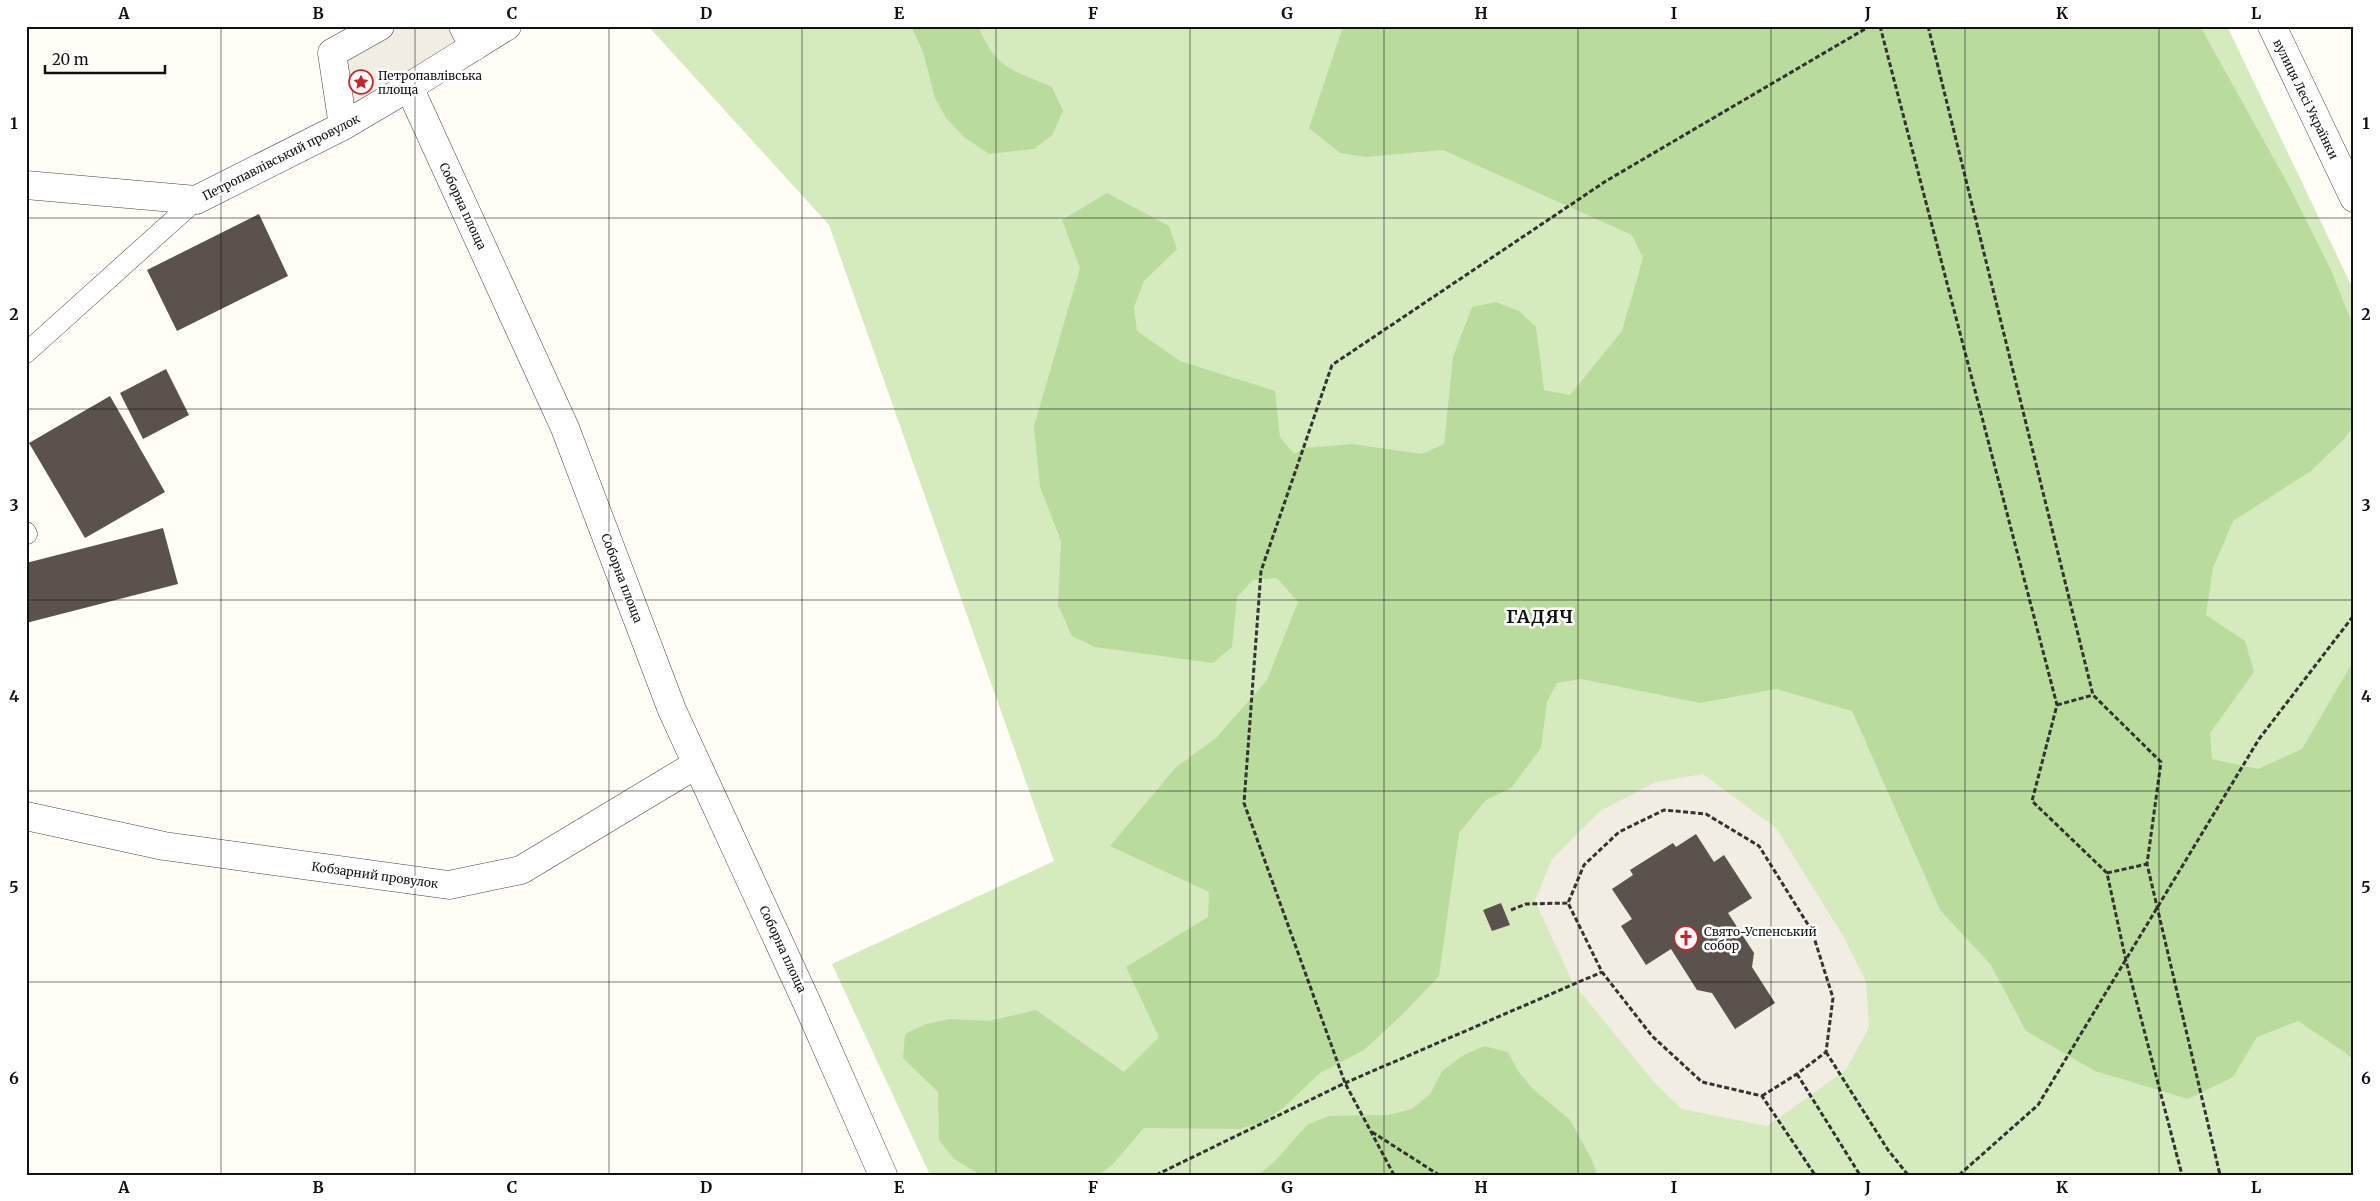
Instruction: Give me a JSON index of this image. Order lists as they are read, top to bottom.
{
  "streets": {
    "street": [
      "вулиця Лесі Українки",
      "Петропавлівський провулок",
      "Соборна площа",
      "Кобзарний провулок"
    ]
  },
  "crossings": [
    ["Петропавлівський провулок", "Соборна площа"],
    ["Соборна площа", "Кобзарний провулок"]
  ],
  "districts": ["ГАДЯЧ"],
  "places": {
    "place": ["Петропавлівська площа"],
    "church": ["Свято-Успенський собор"]
  },
  "scale_bar": "20 m",
  "grid": {
    "columns": [
      "A",
      "B",
      "C",
      "D",
      "E",
      "F",
      "G",
      "H",
      "I",
      "J",
      "K",
      "L"
    ],
    "rows": [
      "1",
      "2",
      "3",
      "4",
      "5",
      "6"
    ]
  }
}
